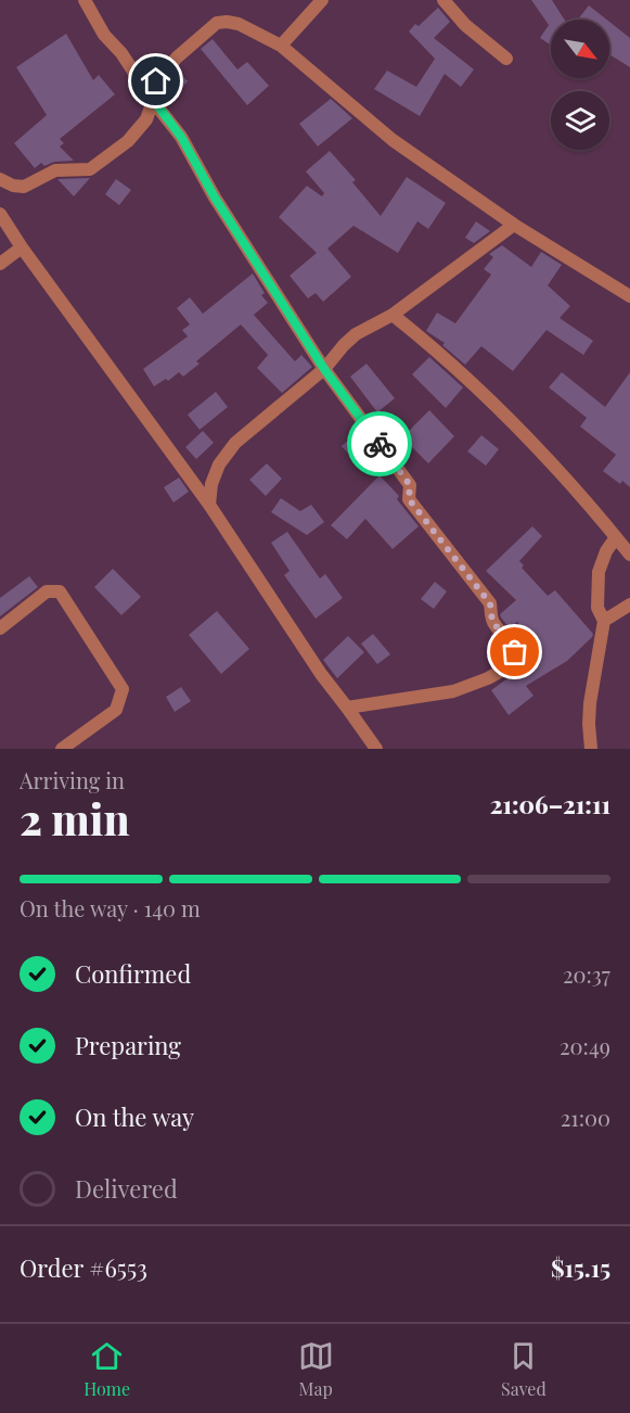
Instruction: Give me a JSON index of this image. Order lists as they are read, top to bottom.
{
  "north": "bottom right",
  "page": {
    "heading": ["2 min", "Arriving in", "21:06–21:11"],
    "panel": ["Order #6553", "$15.15"],
    "bar": "On the way · 140 m",
    "list": [
      ["Confirmed", "20:37"],
      ["Preparing", "20:49"],
      ["On the way", "21:00"],
      "Delivered"
    ],
    "tabs": ["Home", "Map", "Saved"]
  }
}
